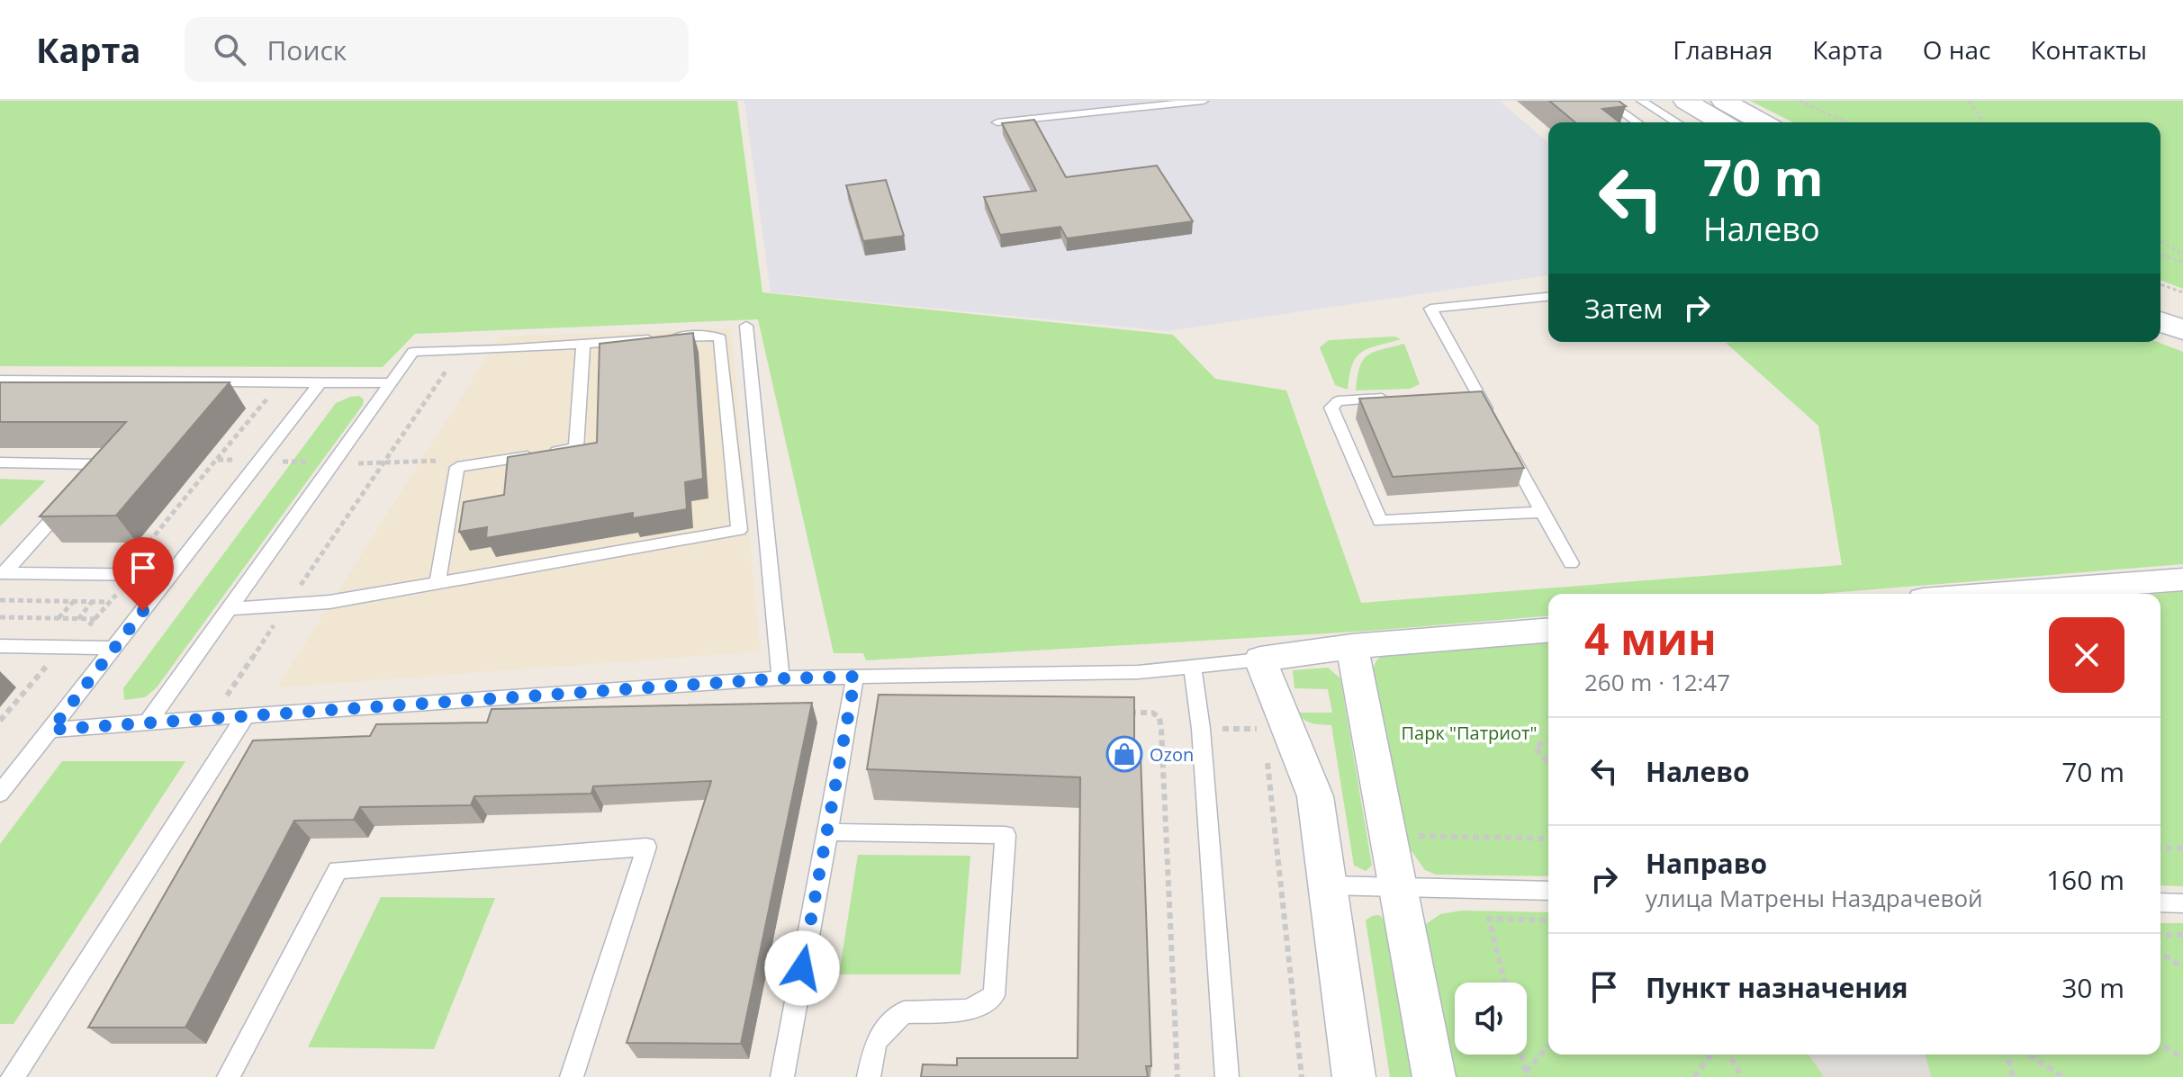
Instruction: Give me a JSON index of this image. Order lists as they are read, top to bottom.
{
  "parks": ["Парк \"Патриот\""],
  "places": {
    "shop": ["Ozon"]
  },
  "page": {
    "header": "Карта",
    "search": "Поиск",
    "nav": [
      "Главная",
      "Карта",
      "О нас",
      "Контакты"
    ],
    "turn": ["70 m", "Налево"],
    "then": "Затем",
    "heading": ["4 мин", "260 m · 12:47"],
    "list": [
      {
        "name": "Налево",
        "value": "70 m"
      },
      {
        "name": "Направо",
        "note": "улица Матрены Наздрачевой",
        "value": "160 m"
      },
      {
        "name": "Пункт назначения",
        "value": "30 m"
      }
    ]
  }
}
